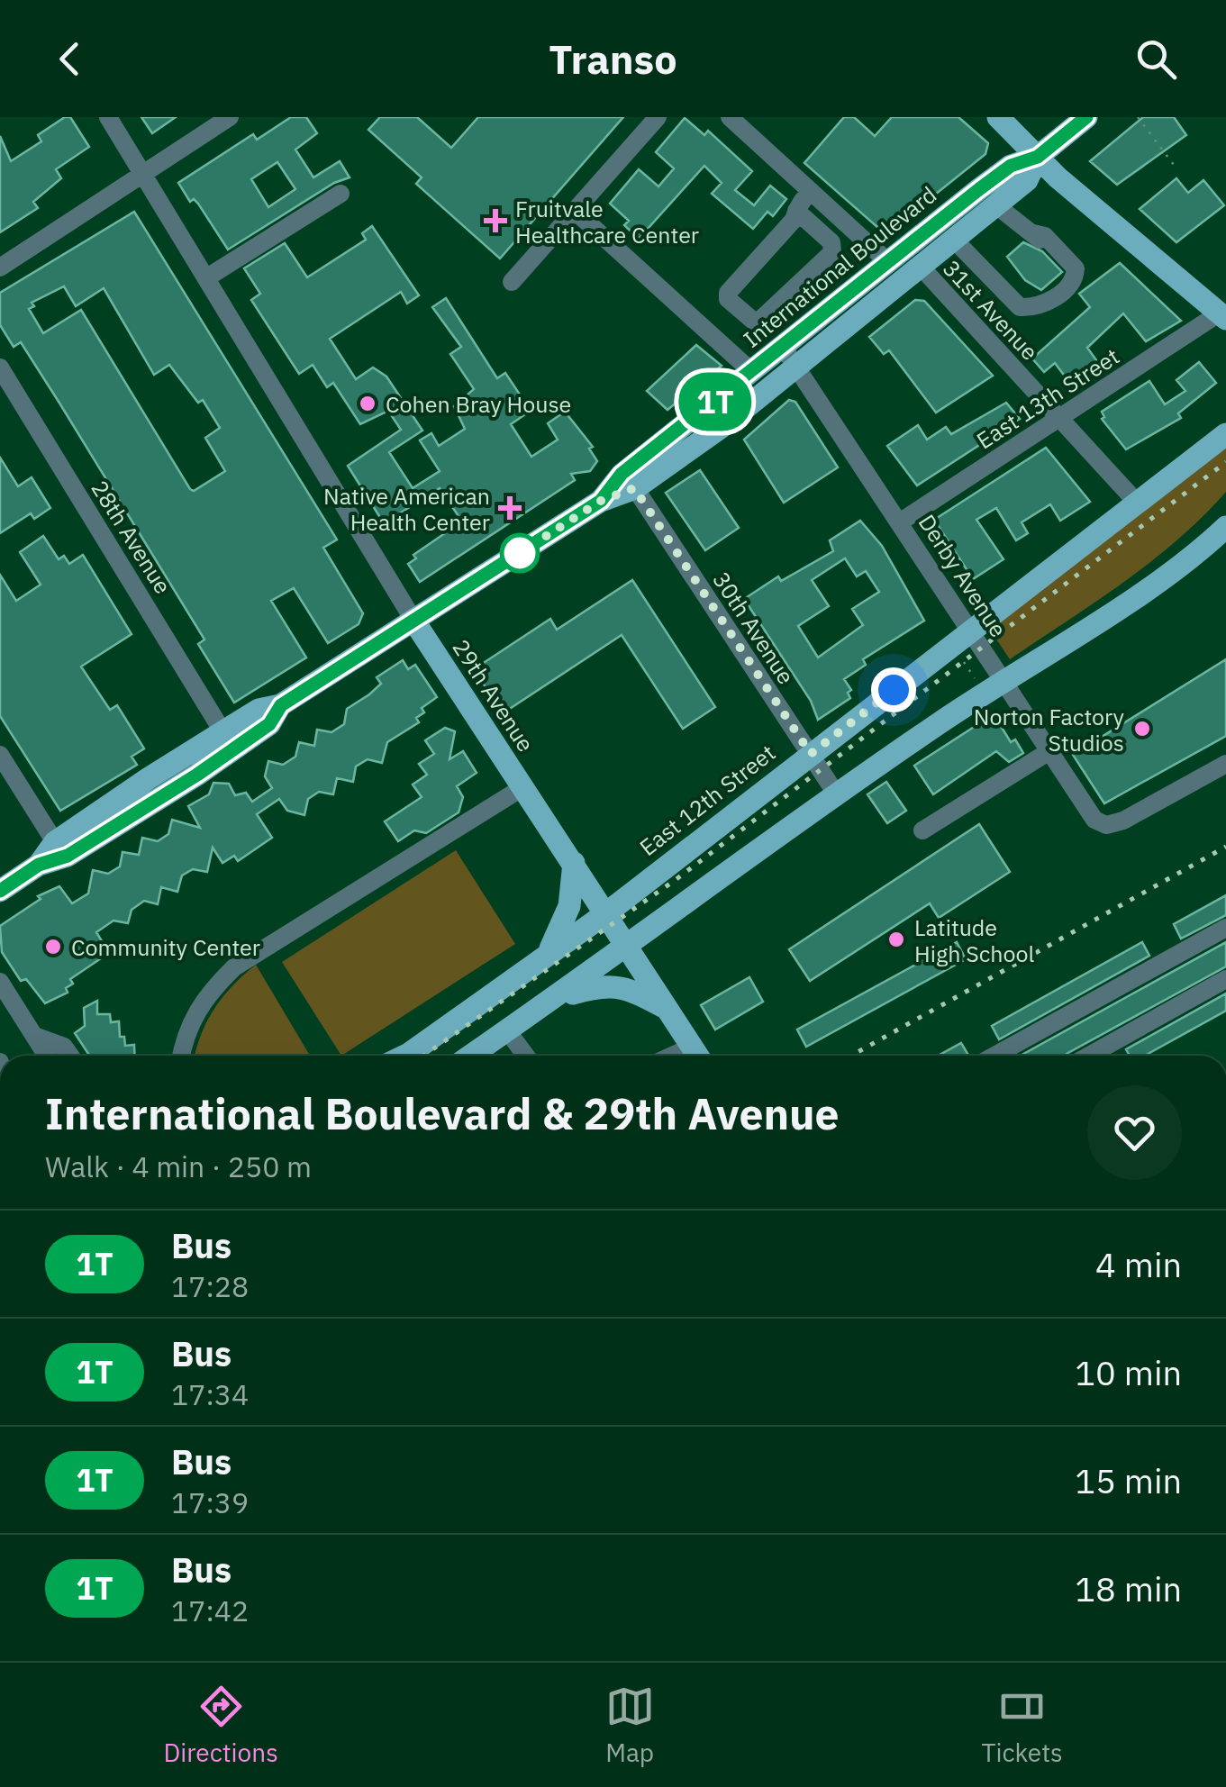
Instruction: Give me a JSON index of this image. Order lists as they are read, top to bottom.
{
  "streets": {
    "main road": ["International Boulevard", "29th Avenue", "East 12th Street"],
    "street": [
      "31st Avenue",
      "East 13th Street",
      "28th Avenue",
      "Derby Avenue",
      "30th Avenue"
    ]
  },
  "crossings": [
    ["International Boulevard", "31st Avenue"],
    ["International Boulevard", "28th Avenue"],
    ["International Boulevard", "Derby Avenue"],
    ["International Boulevard", "30th Avenue"],
    ["International Boulevard", "29th Avenue"],
    ["31st Avenue", "East 13th Street"],
    ["31st Avenue", "East 12th Street"],
    ["East 13th Street", "Derby Avenue"],
    ["Derby Avenue", "East 12th Street"],
    ["30th Avenue", "East 12th Street"],
    ["29th Avenue", "East 12th Street"]
  ],
  "places": {
    "health": ["Fruitvale Healthcare Center", "Native American Health Center"],
    "other": [
      "Cohen Bray House",
      "Norton Factory Studios",
      "Latitude High School",
      "Community Center"
    ]
  },
  "lines": ["bus line 1T"],
  "page": {
    "header": "Transo",
    "on_map": "1T",
    "heading": ["International Boulevard & 29th Avenue", "Walk · 4 min · 250 m"],
    "list": [
      {
        "mark": "1T",
        "name": "Bus",
        "note": "17:28",
        "value": "4 min"
      },
      {
        "mark": "1T",
        "name": "Bus",
        "note": "17:34",
        "value": "10 min"
      },
      {
        "mark": "1T",
        "name": "Bus",
        "note": "17:39",
        "value": "15 min"
      },
      {
        "mark": "1T",
        "name": "Bus",
        "note": "17:42",
        "value": "18 min"
      }
    ],
    "tabs": ["Directions", "Map", "Tickets"]
  }
}
